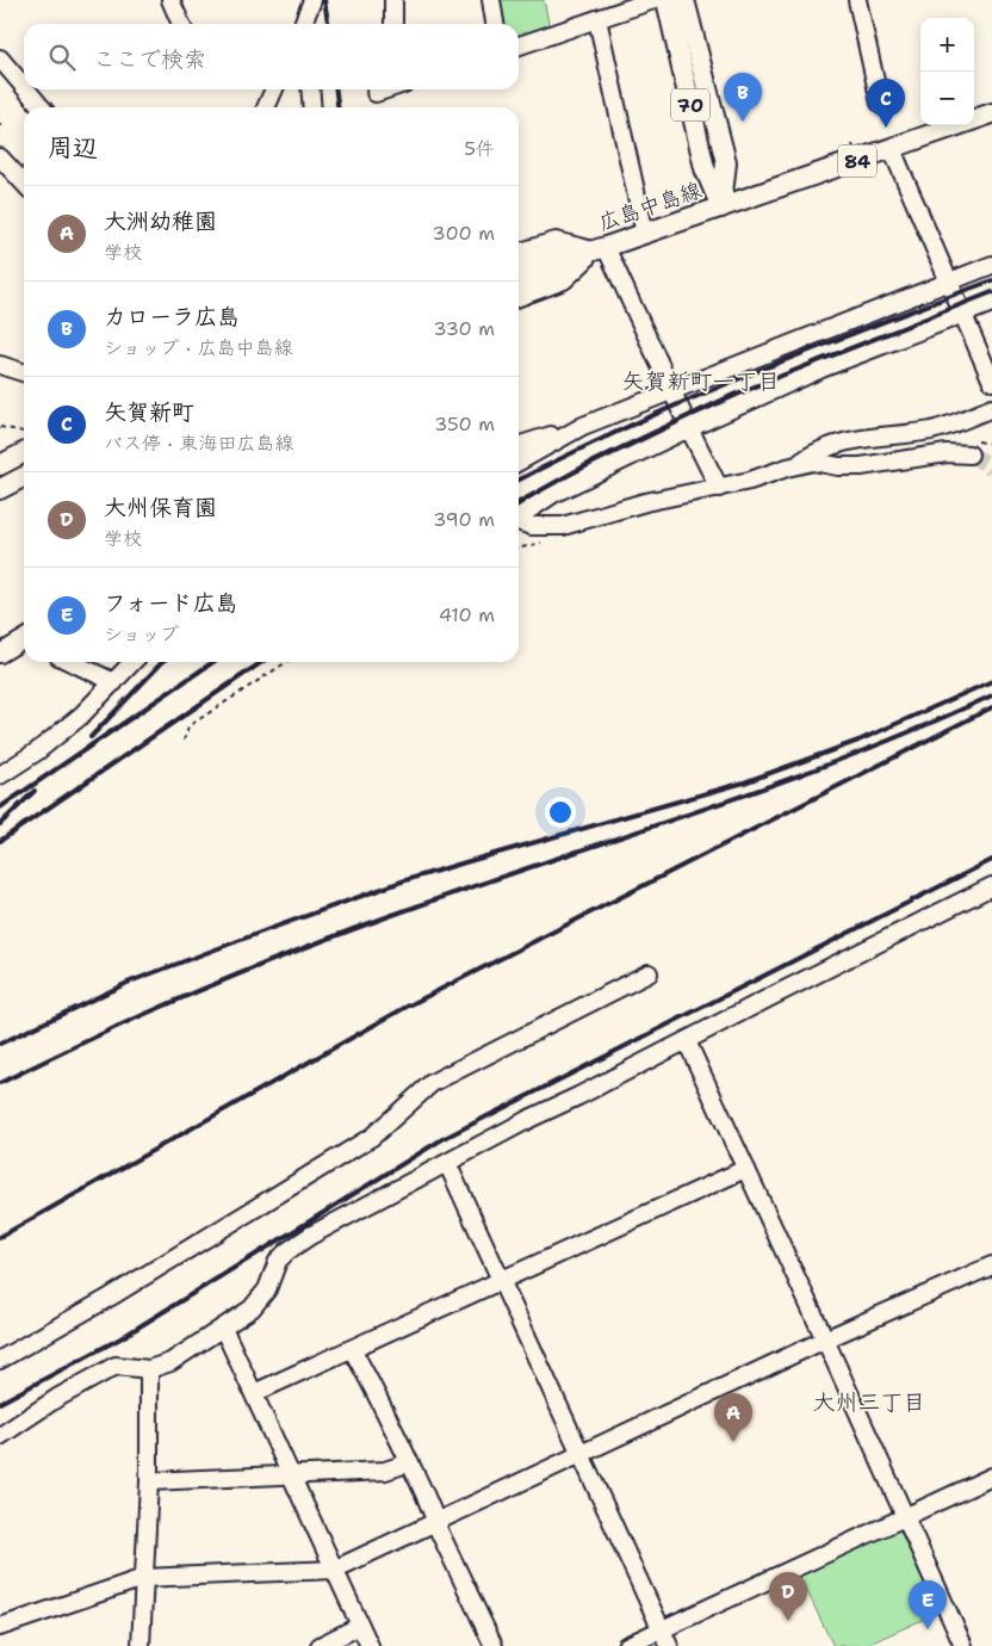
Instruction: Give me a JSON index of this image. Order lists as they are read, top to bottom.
{
  "streets": {
    "main road": ["70", "84", "広島中島線"]
  },
  "crossings": [
    ["84", "広島中島線"]
  ],
  "districts": ["矢賀新町一丁目", "大州三丁目"],
  "page": {
    "map_buttons": ["+", "−"],
    "search": "ここで検索",
    "pins": [
      "B",
      "C",
      "A",
      "D",
      "E"
    ],
    "heading": ["周辺", "5件"],
    "list": [
      {
        "mark": "A",
        "name": "大洲幼稚園",
        "note": "学校",
        "value": "300 m"
      },
      {
        "mark": "B",
        "name": "カローラ広島",
        "note": "ショップ · 広島中島線",
        "value": "330 m"
      },
      {
        "mark": "C",
        "name": "矢賀新町",
        "note": "バス停 · 東海田広島線",
        "value": "350 m"
      },
      {
        "mark": "D",
        "name": "大州保育園",
        "note": "学校",
        "value": "390 m"
      },
      {
        "mark": "E",
        "name": "フォード広島",
        "note": "ショップ",
        "value": "410 m"
      }
    ]
  }
}
